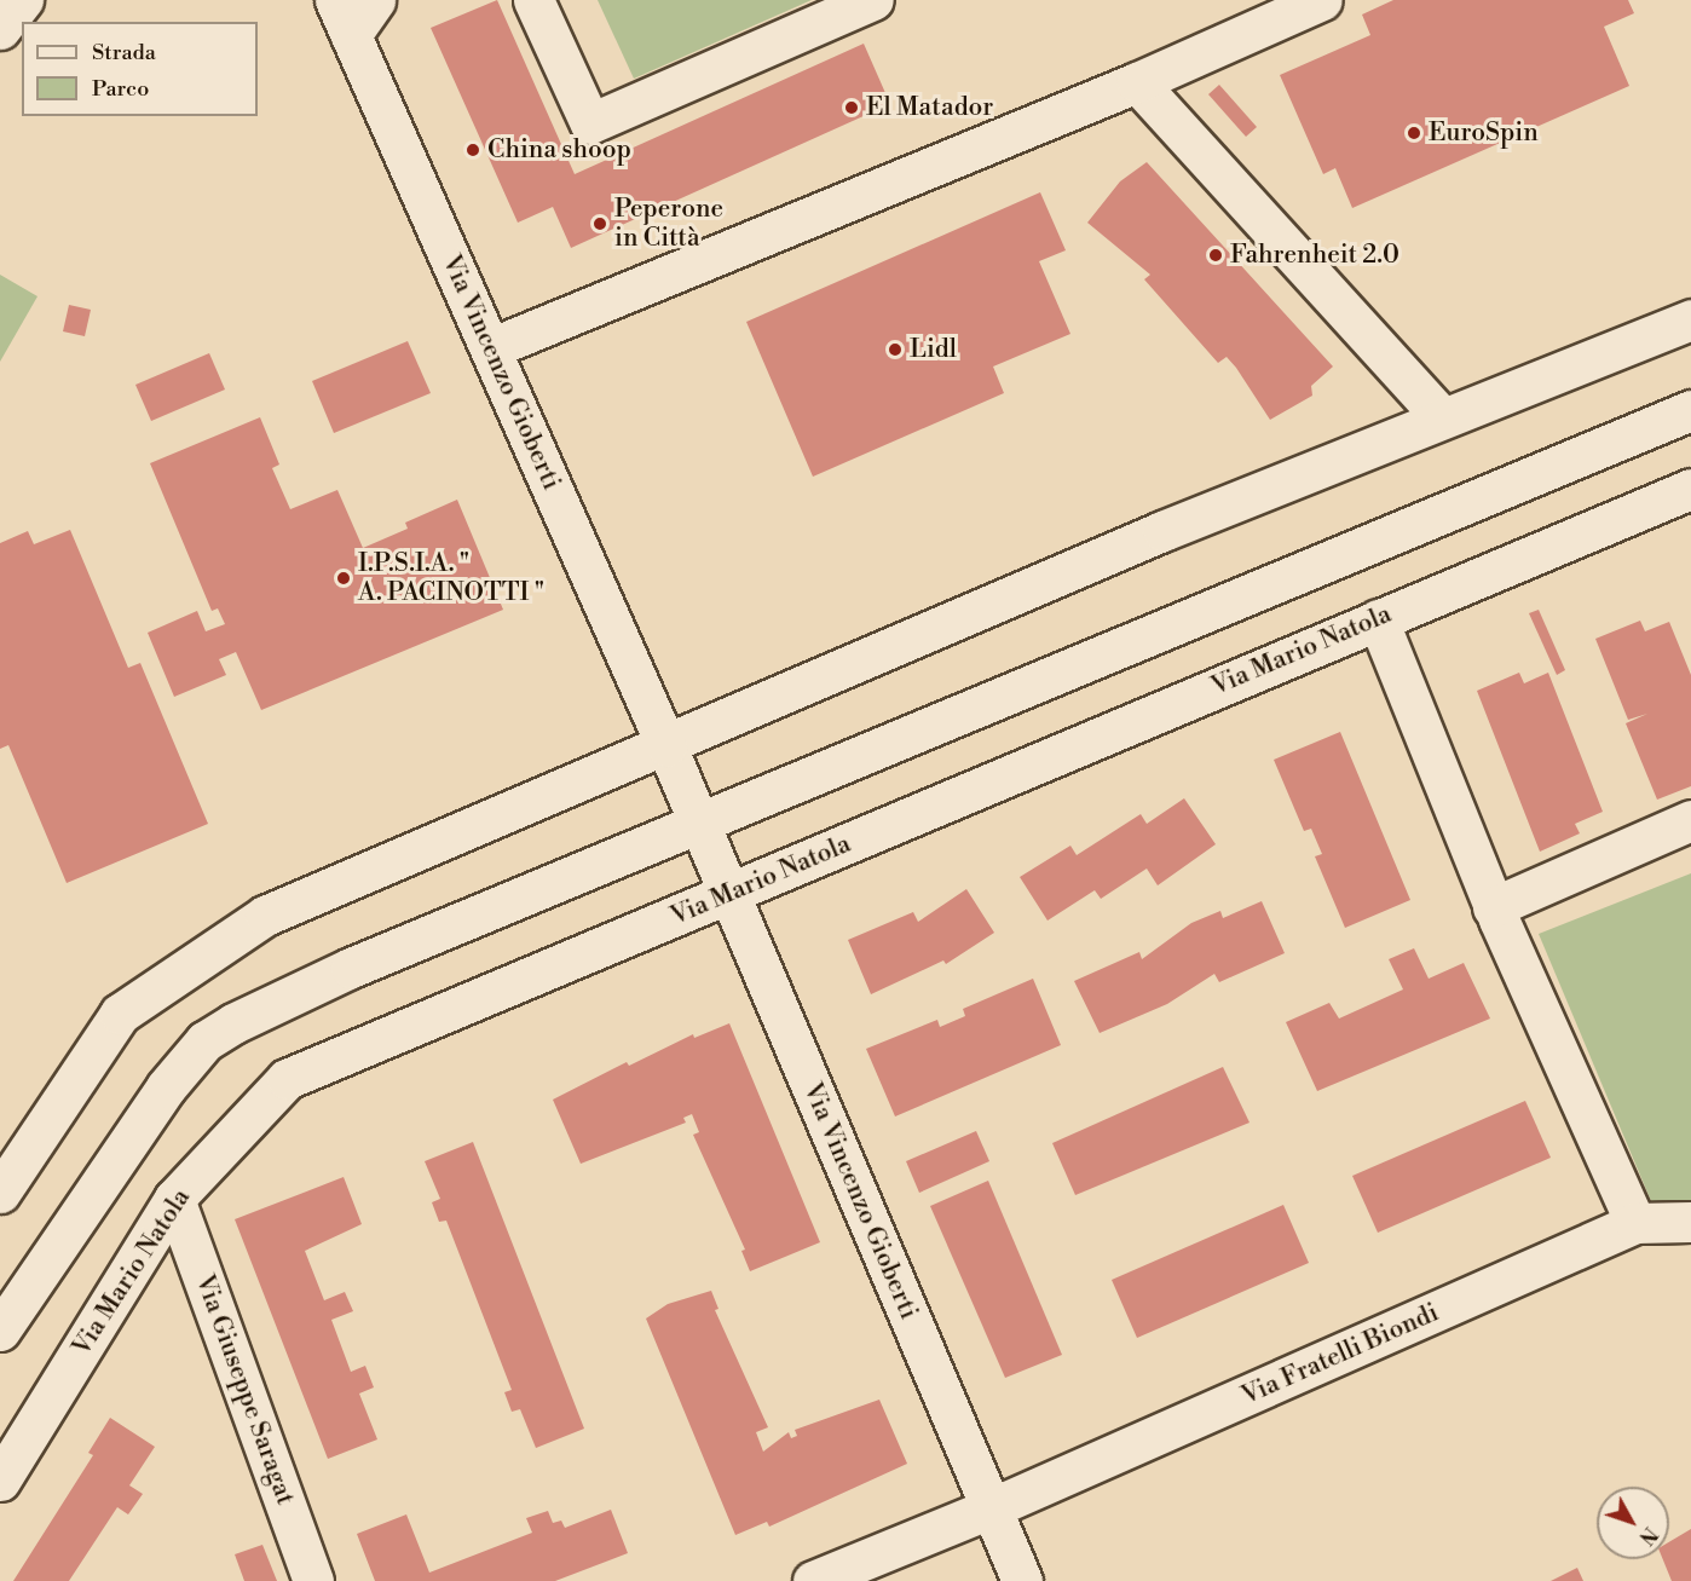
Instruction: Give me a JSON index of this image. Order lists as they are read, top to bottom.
{
  "streets": {
    "street": [
      "Via Vincenzo Gioberti",
      "Via Mario Natola",
      "Via Fratelli Biondi",
      "Via Giuseppe Saragat"
    ]
  },
  "crossings": [
    ["Via Vincenzo Gioberti", "Via Mario Natola"],
    ["Via Vincenzo Gioberti", "Via Fratelli Biondi"],
    ["Via Mario Natola", "Via Giuseppe Saragat"]
  ],
  "places": [
    "El Matador",
    "EuroSpin",
    "China shoop",
    "Peperone in Città",
    "Fahrenheit 2.0",
    "Lidl",
    "I.P.S.I.A. \" A. PACINOTTI \""
  ],
  "legend": ["Strada", "Parco"],
  "north": "bottom right"
}
